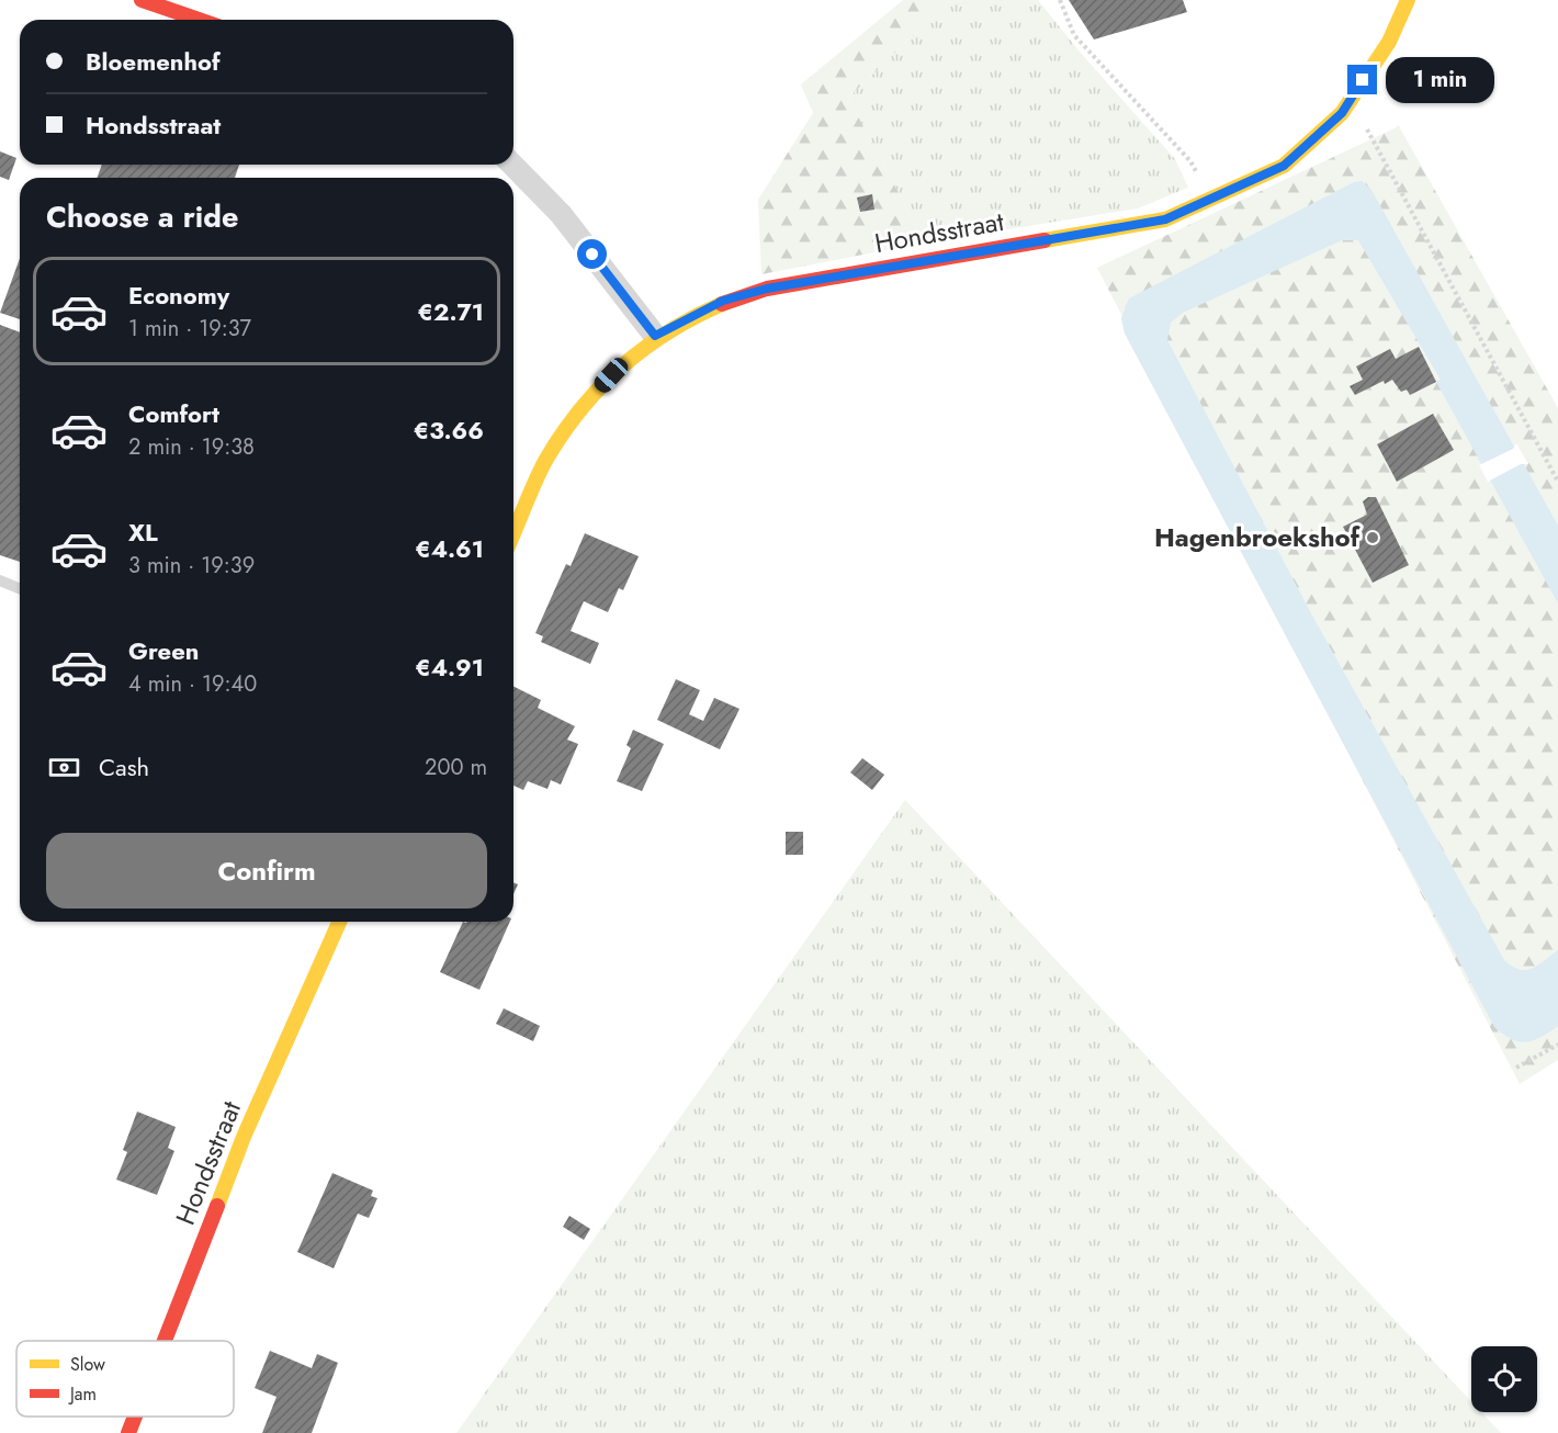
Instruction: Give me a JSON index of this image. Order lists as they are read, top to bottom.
{
  "streets": {
    "street": ["Hondsstraat"]
  },
  "places": ["Hagenbroekshof"],
  "legend": ["Slow", "Jam"],
  "page": {
    "banner": ["Bloemenhof", "Hondsstraat"],
    "bubble": "1 min",
    "heading": "Choose a ride",
    "list": [
      {
        "name": "Economy",
        "note": "1 min · 19:37",
        "value": "€2.71"
      },
      {
        "name": "Comfort",
        "note": "2 min · 19:38",
        "value": "€3.66"
      },
      {
        "name": "XL",
        "note": "3 min · 19:39",
        "value": "€4.61"
      },
      {
        "name": "Green",
        "note": "4 min · 19:40",
        "value": "€4.91"
      }
    ],
    "pay": ["Cash", "200 m"],
    "buttons": "Confirm"
  }
}
